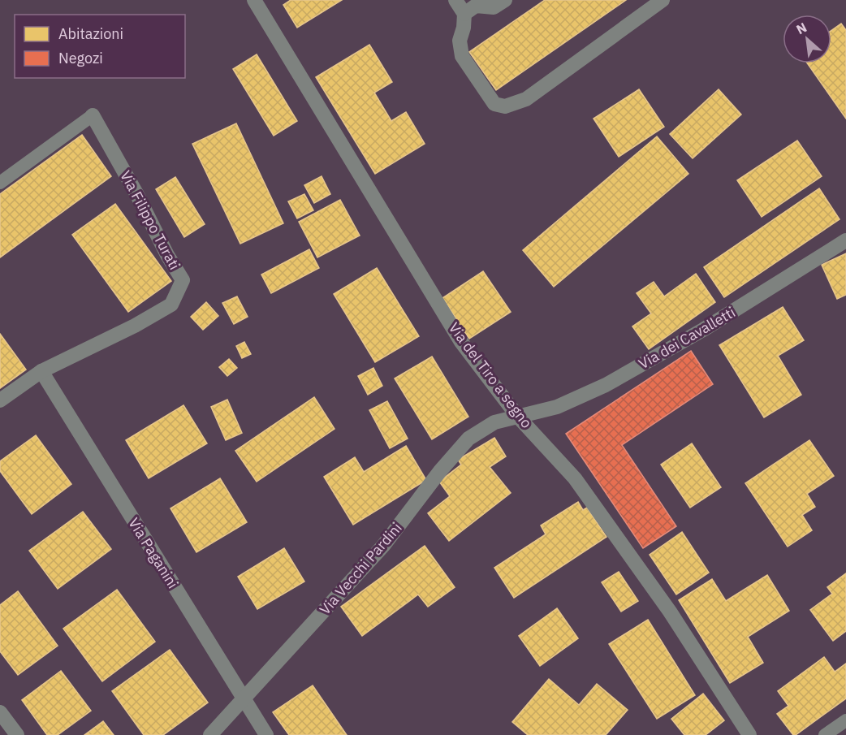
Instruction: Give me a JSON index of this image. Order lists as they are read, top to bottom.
{
  "streets": {
    "street": [
      "Via Filippo Turati",
      "Via dei Cavalletti",
      "Via del Tiro a segno",
      "Via Paganini",
      "Via Vecchi Pardini"
    ]
  },
  "crossings": [
    ["Via Filippo Turati", "Via Paganini"],
    ["Via dei Cavalletti", "Via del Tiro a segno"],
    ["Via dei Cavalletti", "Via Vecchi Pardini"],
    ["Via del Tiro a segno", "Via Vecchi Pardini"],
    ["Via Paganini", "Via Vecchi Pardini"]
  ],
  "legend": ["Abitazioni", "Negozi"],
  "north": "top left"
}
